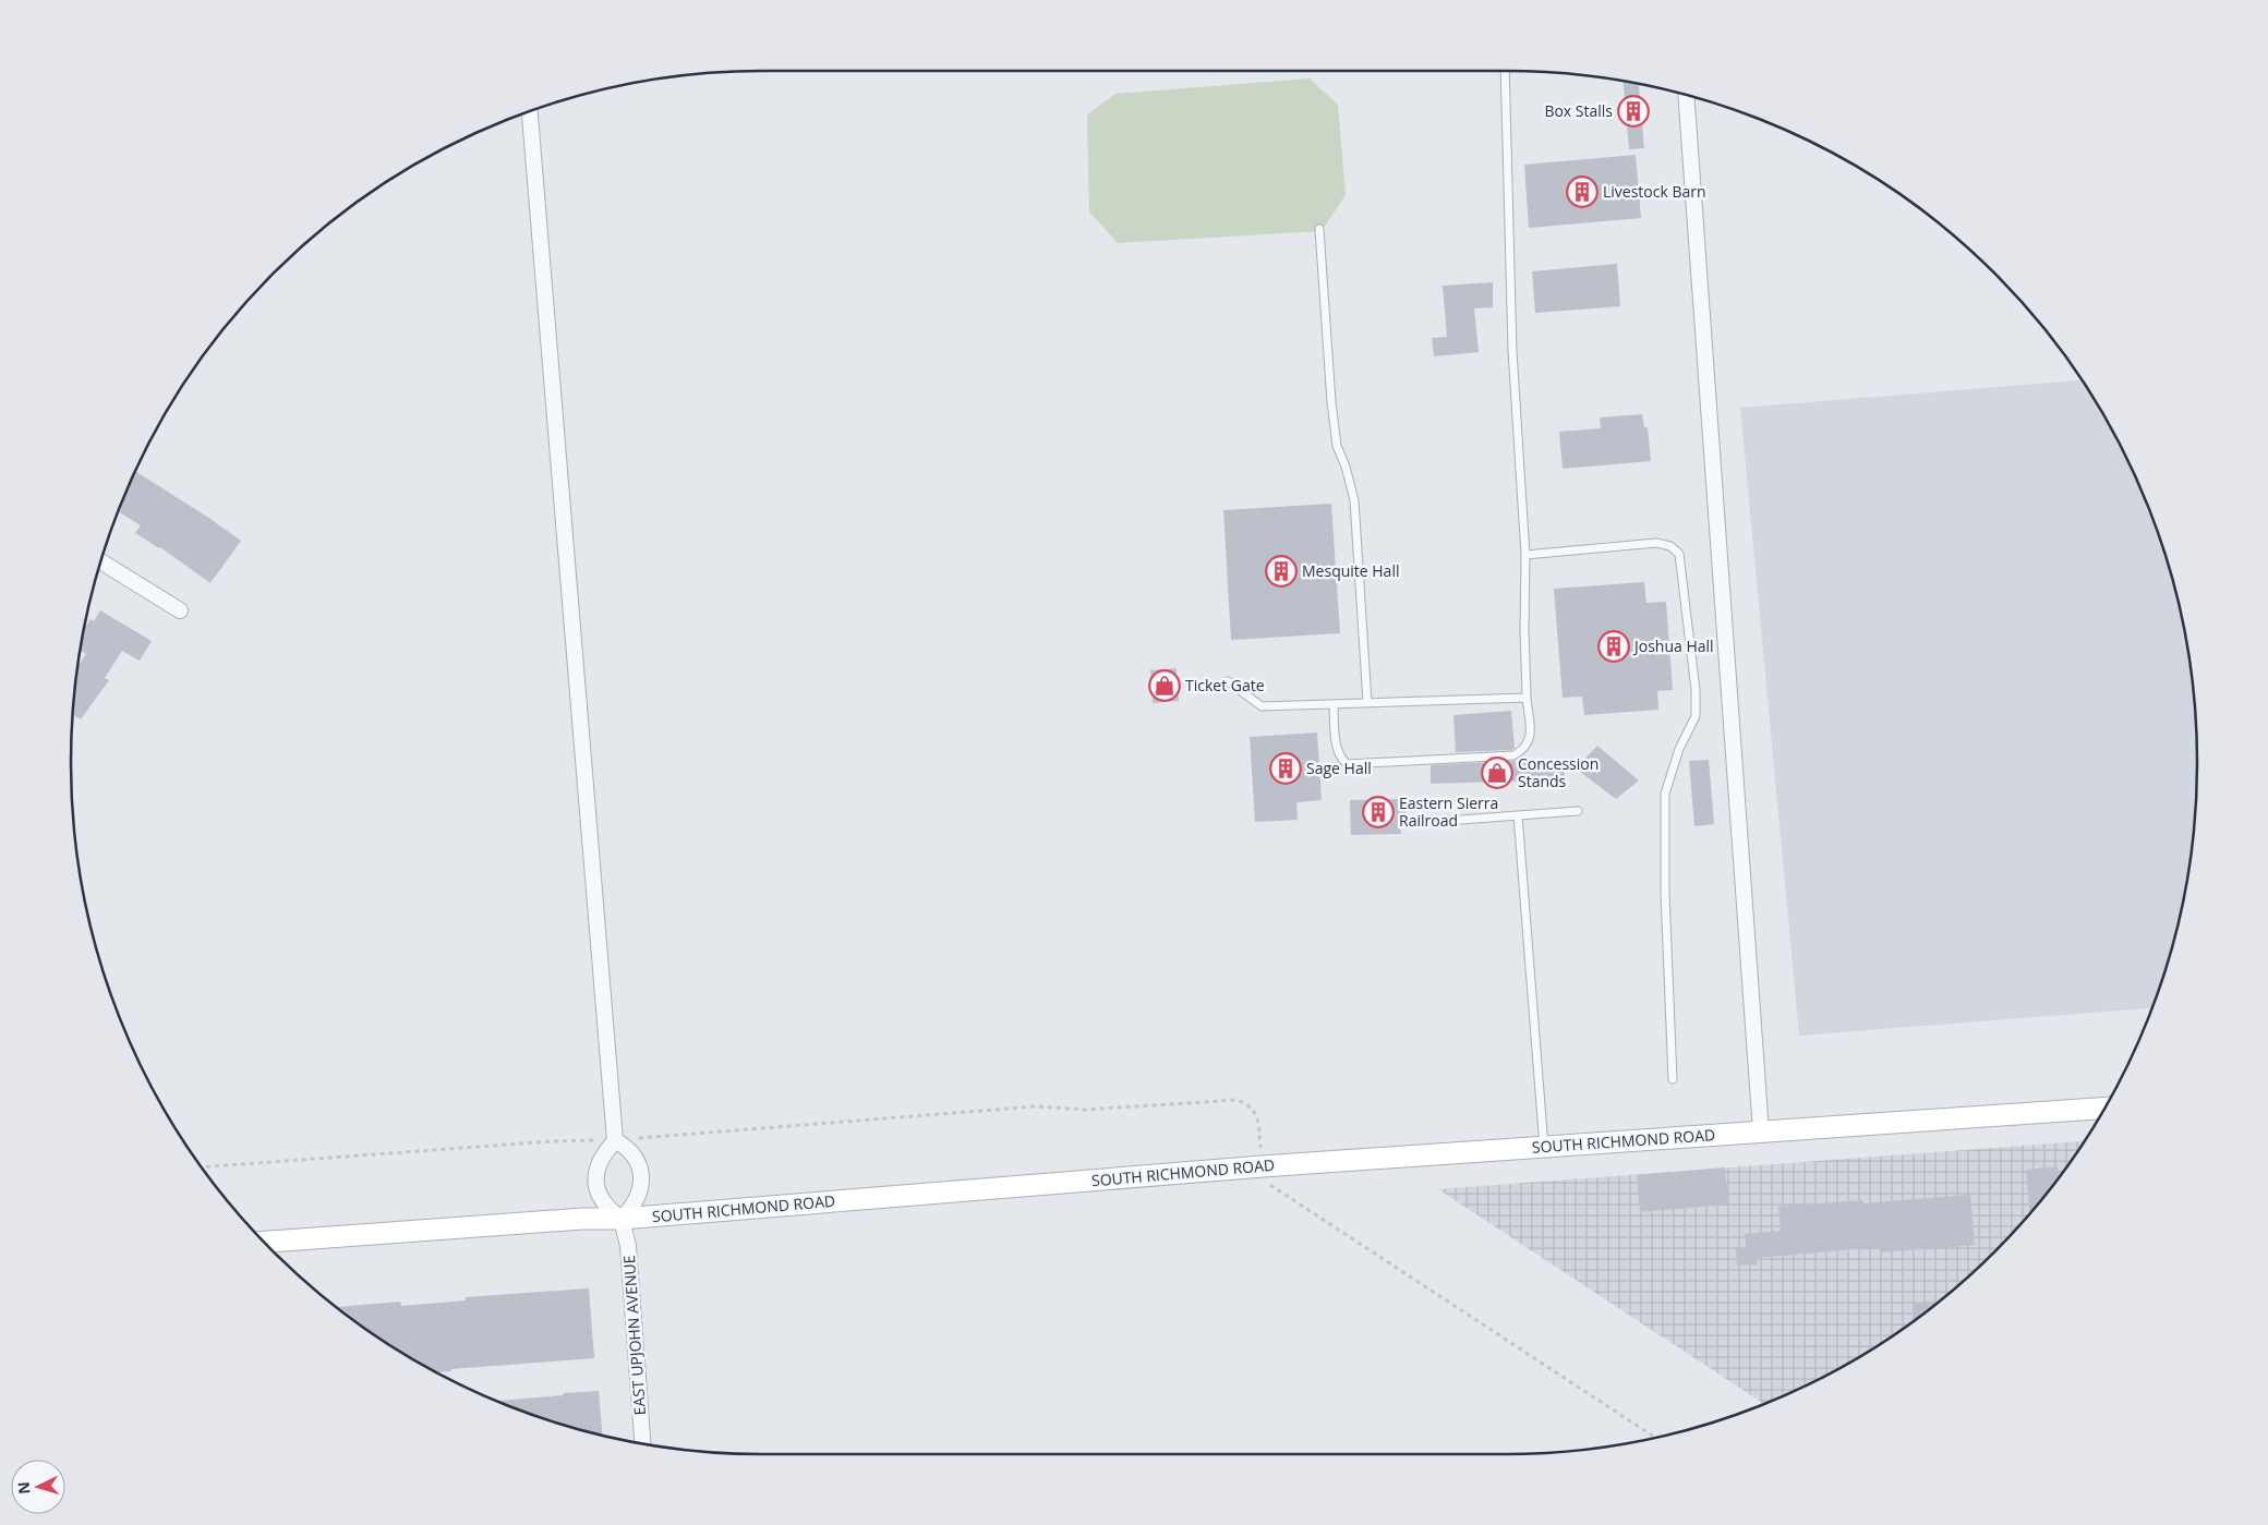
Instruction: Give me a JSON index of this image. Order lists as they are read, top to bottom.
{
  "streets": {
    "street": ["SOUTH RICHMOND ROAD", "EAST UPJOHN AVENUE"]
  },
  "crossings": [
    ["SOUTH RICHMOND ROAD", "EAST UPJOHN AVENUE"]
  ],
  "places": {
    "building": [
      "Box Stalls",
      "Livestock Barn",
      "Mesquite Hall",
      "Joshua Hall",
      "Sage Hall",
      "Eastern Sierra Railroad"
    ],
    "shop": ["Ticket Gate", "Concession Stands"]
  },
  "north": "left"
}
